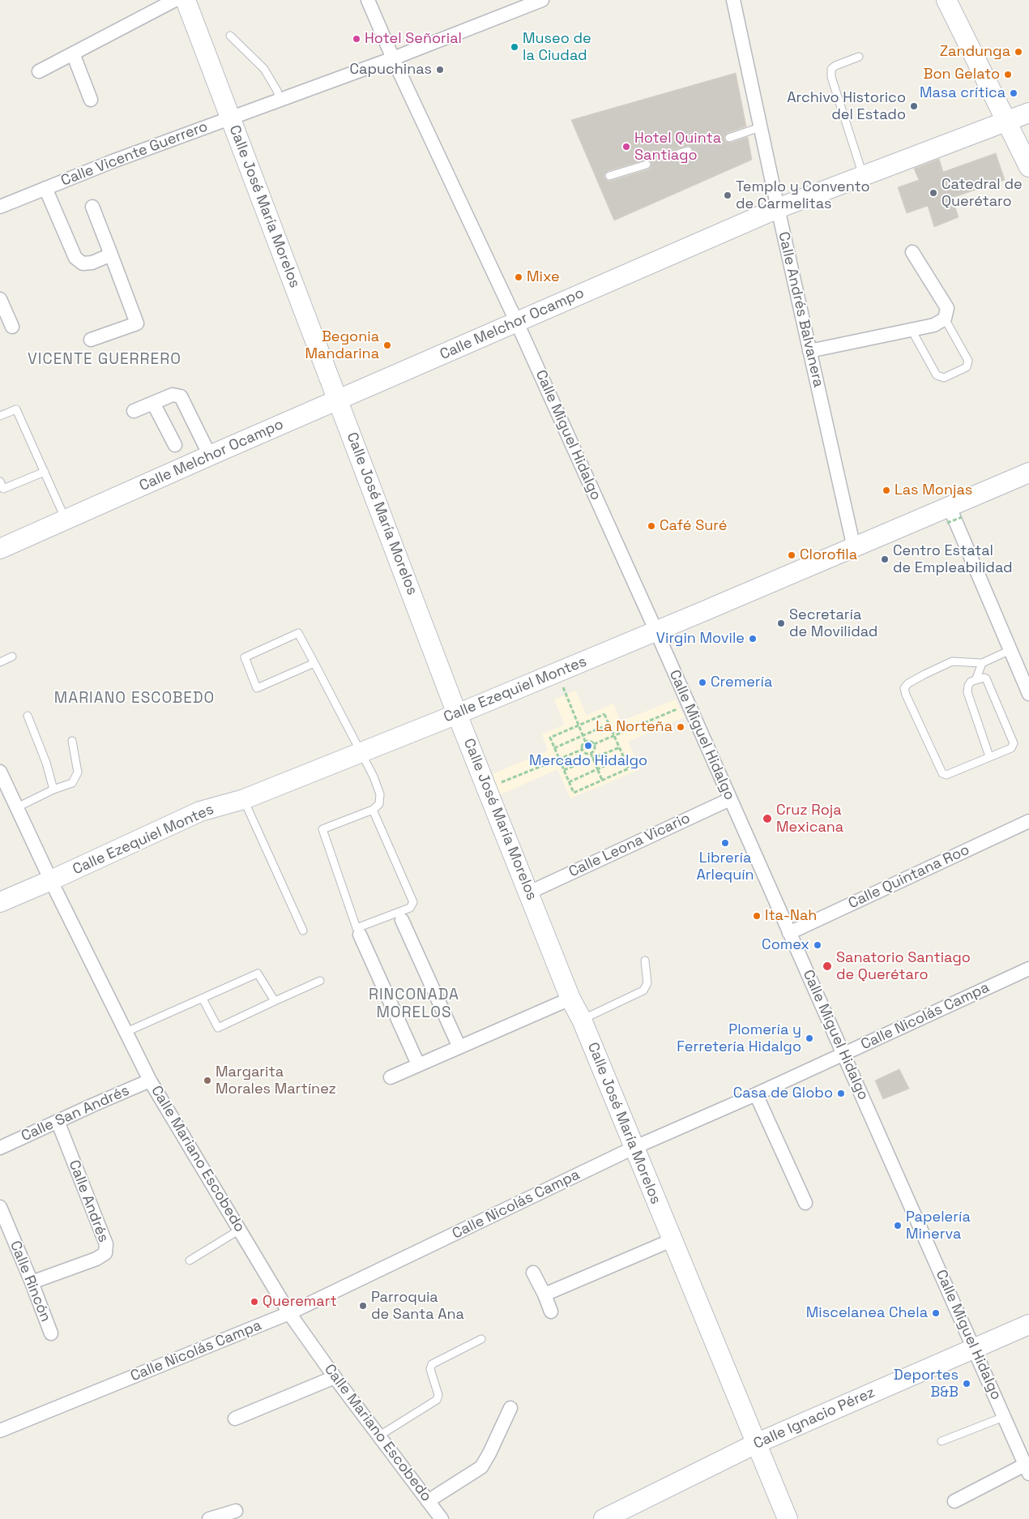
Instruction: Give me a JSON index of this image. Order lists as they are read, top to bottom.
{
  "streets": {
    "street": [
      "Calle Vicente Guerrero",
      "Calle José María Morelos",
      "Calle Andrés Balvanera",
      "Calle Melchor Ocampo",
      "Calle Miguel Hidalgo",
      "Calle Ezequiel Montes",
      "Calle Leona Vicario",
      "Calle Quintana Roo",
      "Calle Nicolás Campa",
      "Calle San Andrés",
      "Calle Mariano Escobedo",
      "Calle Andrés",
      "Calle Rincón",
      "Calle Ignacio Pérez"
    ]
  },
  "crossings": [
    ["Calle Vicente Guerrero", "Calle José María Morelos"],
    ["Calle Vicente Guerrero", "Calle Miguel Hidalgo"],
    ["Calle José María Morelos", "Calle Melchor Ocampo"],
    ["Calle José María Morelos", "Calle Ezequiel Montes"],
    ["Calle José María Morelos", "Calle Leona Vicario"],
    ["Calle José María Morelos", "Calle Nicolás Campa"],
    ["Calle José María Morelos", "Calle Ignacio Pérez"],
    ["Calle Andrés Balvanera", "Calle Melchor Ocampo"],
    ["Calle Andrés Balvanera", "Calle Ezequiel Montes"],
    ["Calle Melchor Ocampo", "Calle Miguel Hidalgo"],
    ["Calle Miguel Hidalgo", "Calle Ezequiel Montes"],
    ["Calle Miguel Hidalgo", "Calle Leona Vicario"],
    ["Calle Miguel Hidalgo", "Calle Quintana Roo"],
    ["Calle Miguel Hidalgo", "Calle Nicolás Campa"],
    ["Calle Miguel Hidalgo", "Calle Ignacio Pérez"],
    ["Calle Ezequiel Montes", "Calle Mariano Escobedo"],
    ["Calle Nicolás Campa", "Calle Mariano Escobedo"],
    ["Calle San Andrés", "Calle Mariano Escobedo"],
    ["Calle San Andrés", "Calle Andrés"],
    ["Calle Andrés", "Calle Rincón"]
  ],
  "districts": ["VICENTE GUERRERO", "MARIANO ESCOBEDO", "RINCONADA MORELOS"],
  "places": [
    "Hotel Señorial",
    "Museo de la Ciudad",
    "Zandunga",
    "Capuchinas",
    "Bon Gelato",
    "Masa crítica",
    "Archivo Historico del Estado",
    "Hotel Quinta Santiago",
    "Catedral de Querétaro",
    "Templo y Convento de Carmelitas",
    "Mixe",
    "Begonia Mandarina",
    "Las Monjas",
    "Café Suré",
    "Clorofila",
    "Centro Estatal de Empleabilidad",
    "Secretaría de Movilidad",
    "Virgin Movile",
    "Cremería",
    "La Norteña",
    "Mercado Hidalgo",
    "Cruz Roja Mexicana",
    "Librería Arlequín",
    "Ita-Nah",
    "Comex",
    "Sanatorio Santiago de Querétaro",
    "Plomería y Ferretería Hidalgo",
    "Margarita Morales Martínez",
    "Casa de Globo",
    "Papelería Minerva",
    "Queremart",
    "Parroquia de Santa Ana",
    "Miscelanea Chela",
    "Deportes B&B"
  ]
}
